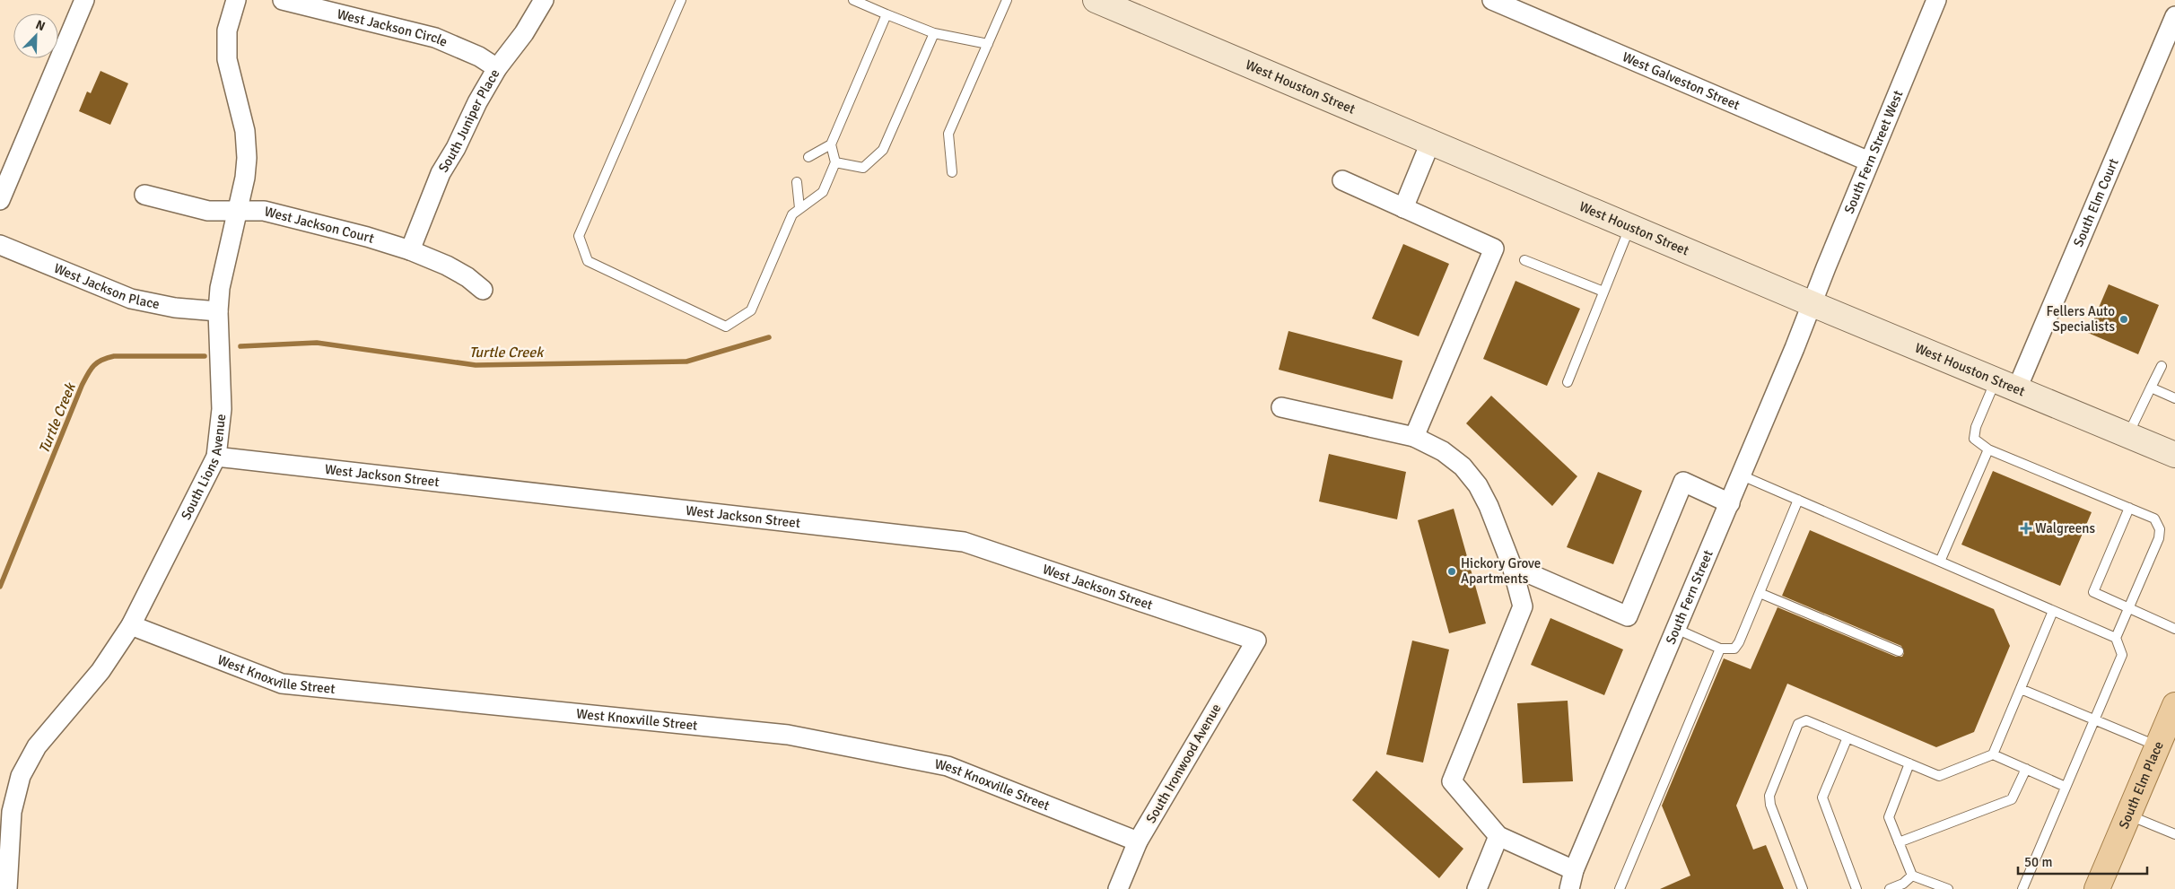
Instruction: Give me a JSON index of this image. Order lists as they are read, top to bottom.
{
  "streets": {
    "main road": ["West Houston Street", "South Elm Place"],
    "street": [
      "West Jackson Circle",
      "West Galveston Street",
      "South Juniper Place",
      "South Fern Street West",
      "South Elm Court",
      "West Jackson Court",
      "West Jackson Place",
      "South Lions Avenue",
      "West Jackson Street",
      "South Fern Street",
      "West Knoxville Street",
      "South Ironwood Avenue"
    ]
  },
  "crossings": [
    ["West Jackson Circle", "South Juniper Place"],
    ["West Galveston Street", "South Fern Street West"],
    ["West Houston Street", "South Fern Street West"],
    ["West Houston Street", "South Elm Court"],
    ["West Houston Street", "South Fern Street"],
    ["South Juniper Place", "West Jackson Court"],
    ["South Fern Street West", "South Fern Street"],
    ["West Jackson Court", "South Lions Avenue"],
    ["West Jackson Place", "South Lions Avenue"],
    ["South Lions Avenue", "West Jackson Street"],
    ["South Lions Avenue", "West Knoxville Street"],
    ["West Jackson Street", "South Ironwood Avenue"],
    ["West Knoxville Street", "South Ironwood Avenue"]
  ],
  "water": ["Turtle Creek"],
  "places": {
    "other": ["Fellers Auto Specialists", "Hickory Grove Apartments"],
    "health": ["Walgreens"]
  },
  "scale_bar": "50 m",
  "north": "top right"
}
